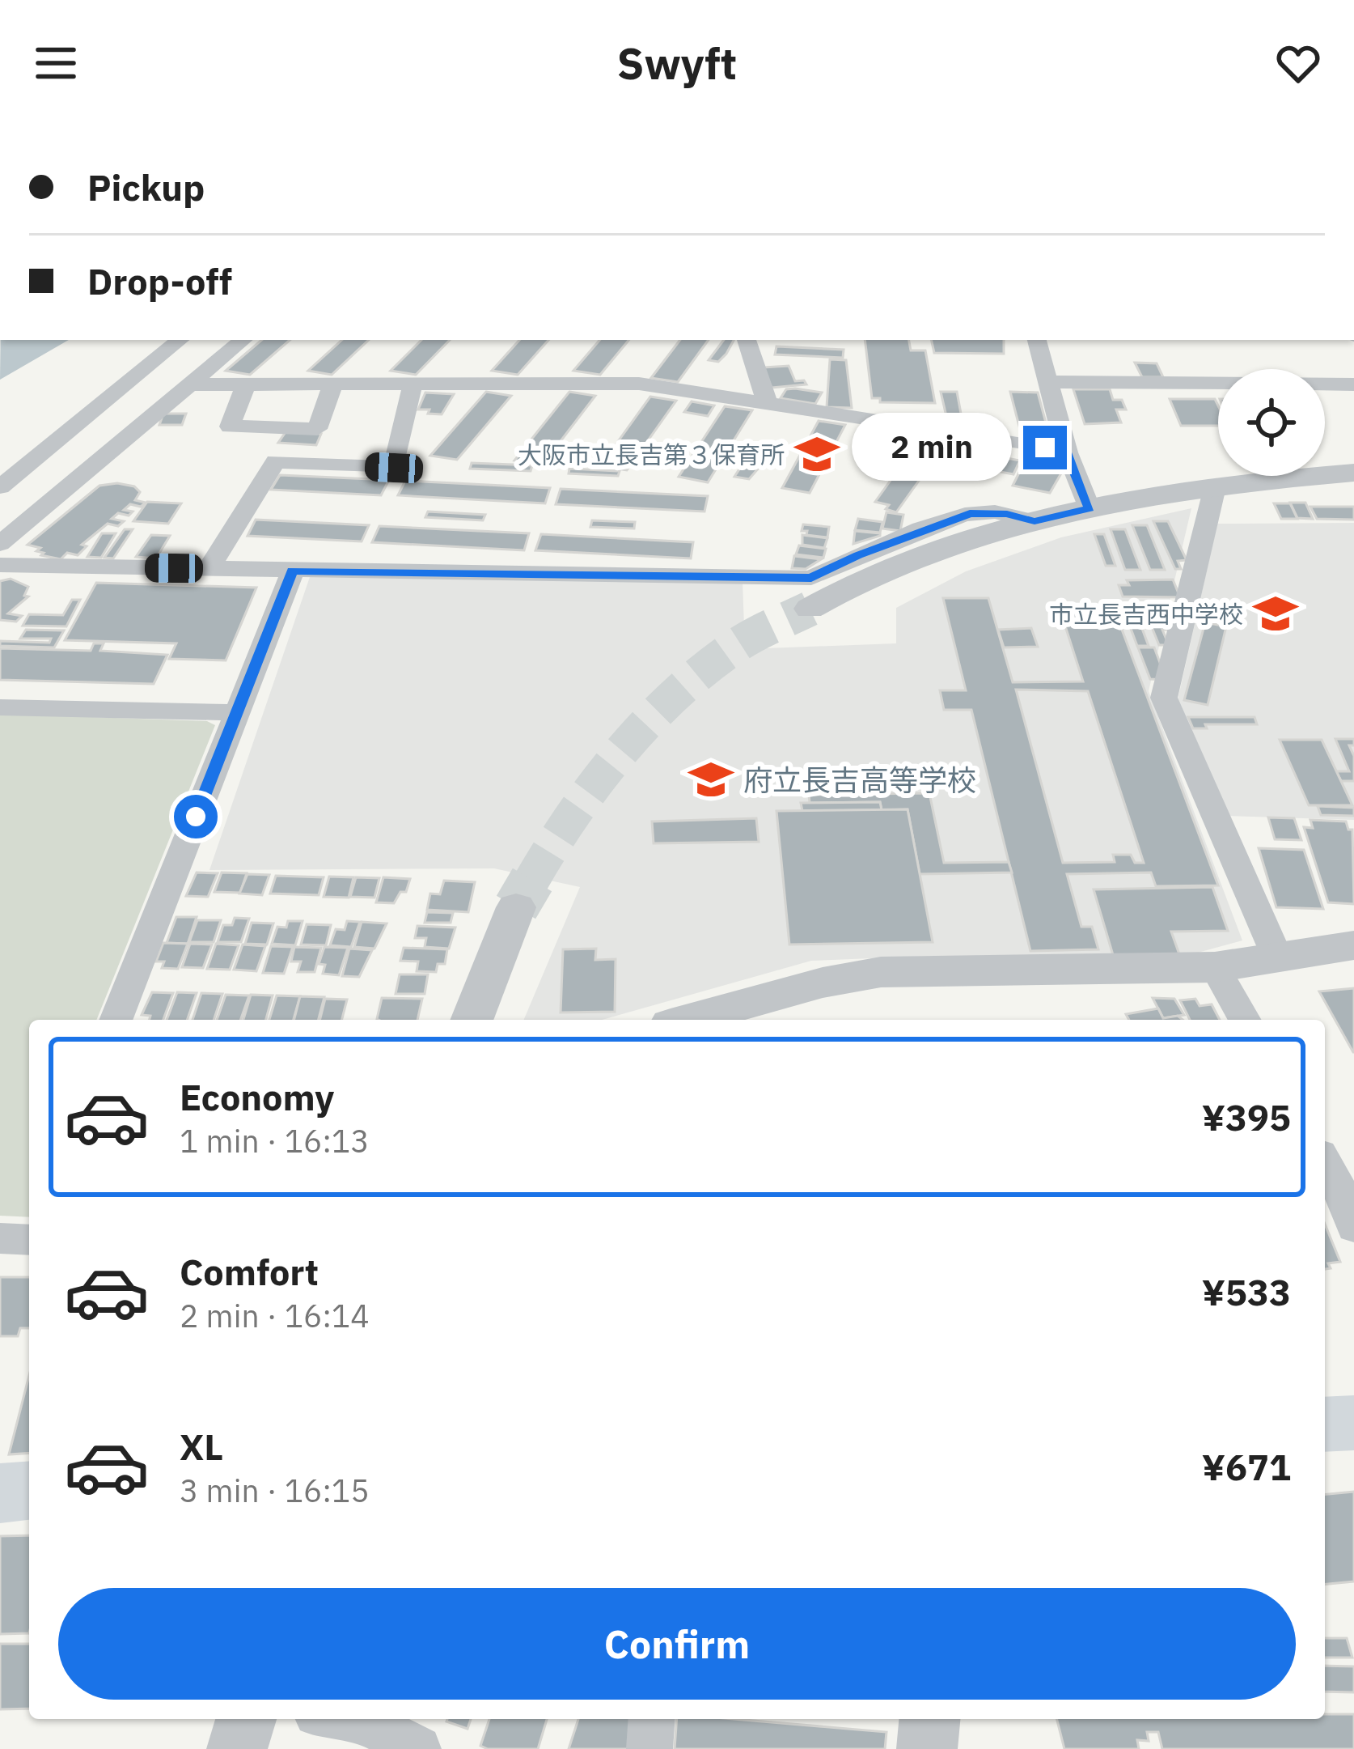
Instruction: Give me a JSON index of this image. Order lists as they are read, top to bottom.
{
  "places": {
    "school or university": ["大阪市立長吉第３保育所", "市立長吉西中学校", "府立長吉高等学校"]
  },
  "page": {
    "header": "Swyft",
    "banner": ["Pickup", "Drop-off"],
    "bubble": "2 min",
    "list": [
      {
        "name": "Economy",
        "note": "1 min · 16:13",
        "value": "¥395"
      },
      {
        "name": "Comfort",
        "note": "2 min · 16:14",
        "value": "¥533"
      },
      {
        "name": "XL",
        "note": "3 min · 16:15",
        "value": "¥671"
      }
    ],
    "buttons": "Confirm"
  }
}
